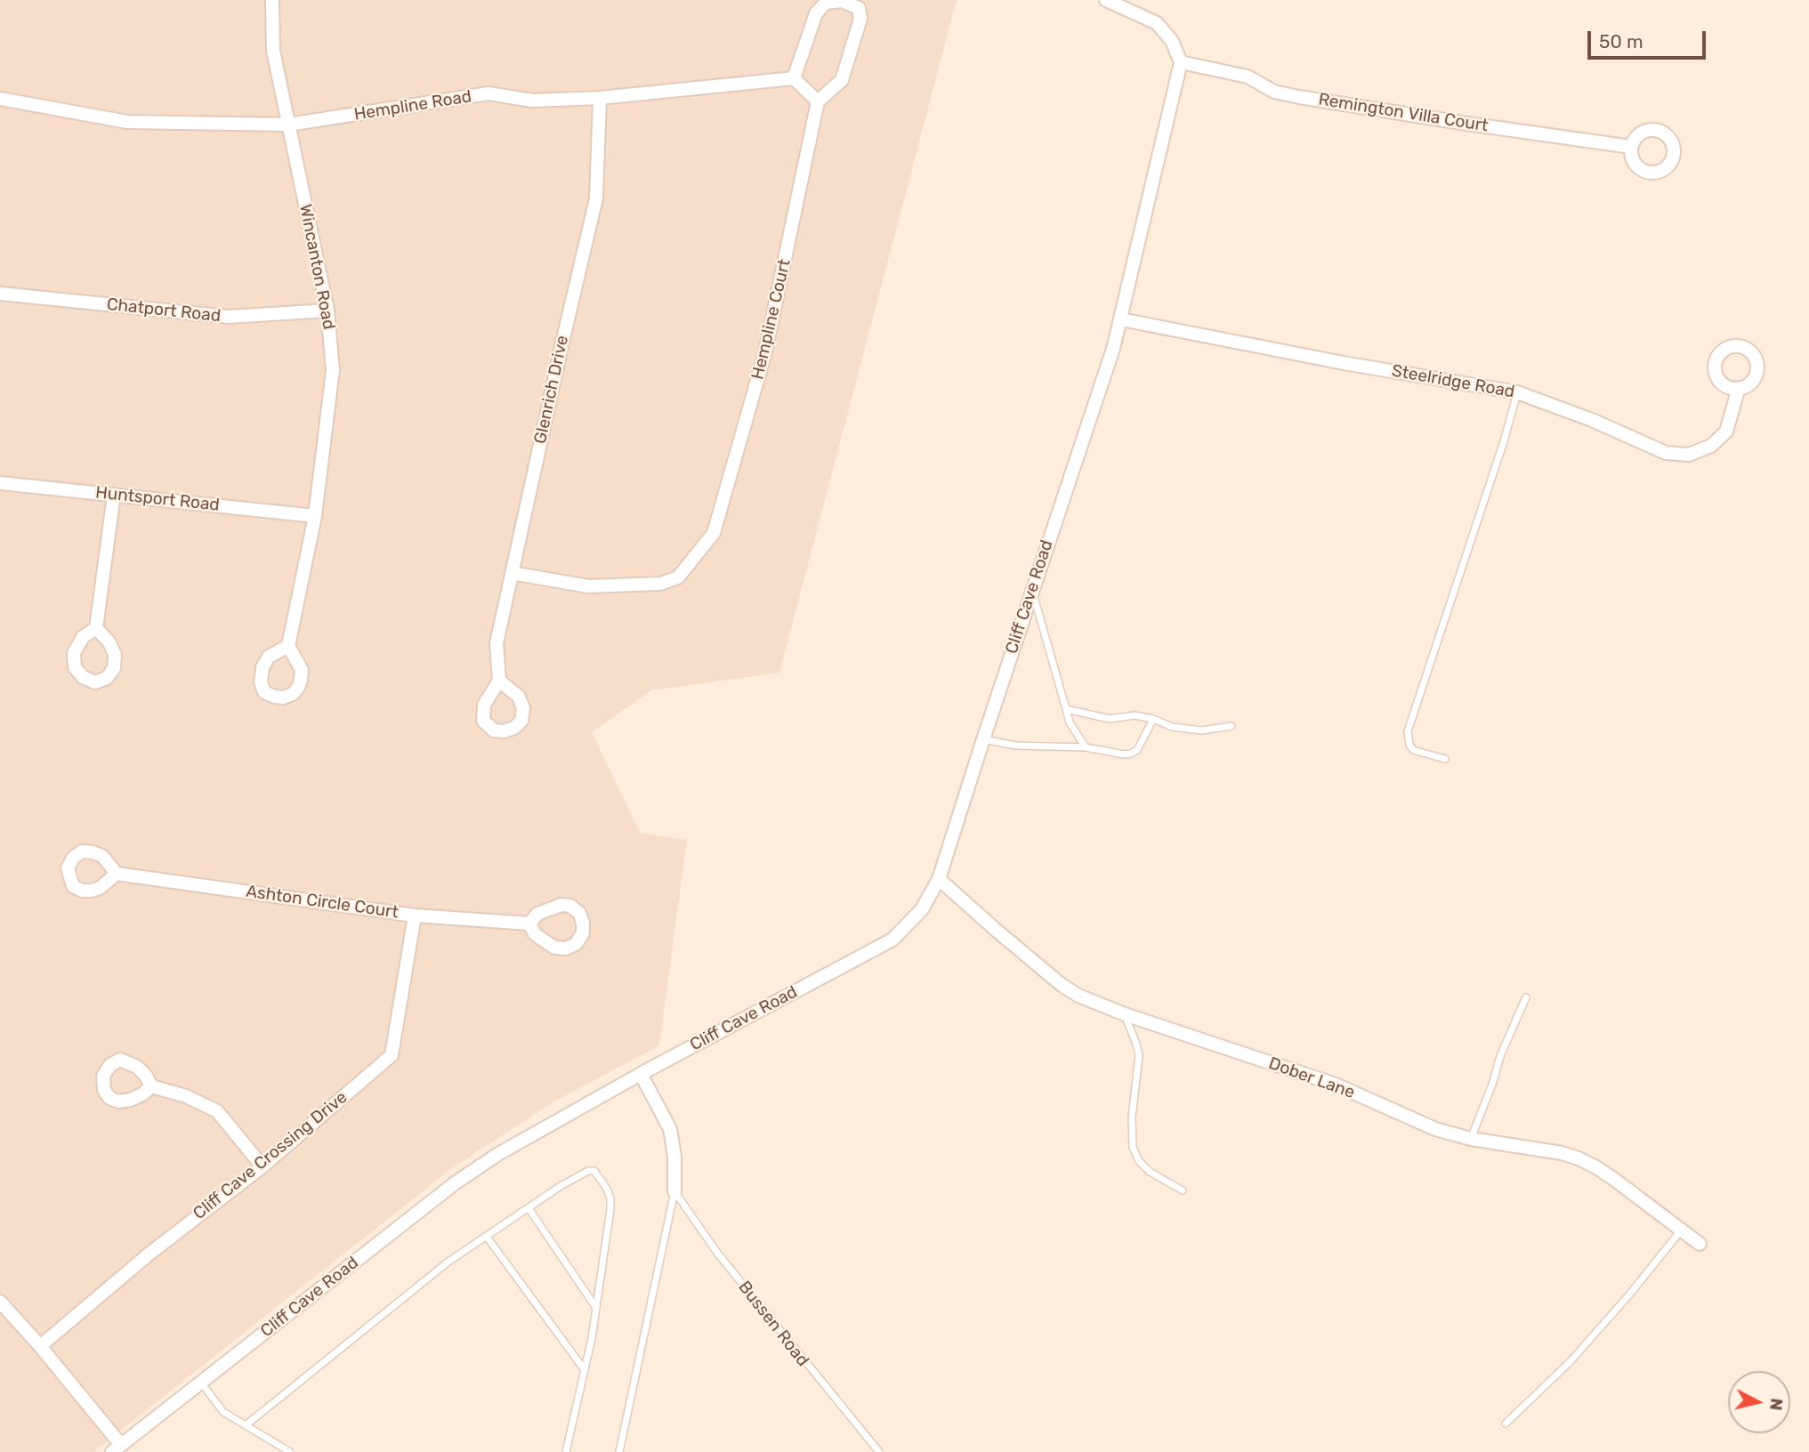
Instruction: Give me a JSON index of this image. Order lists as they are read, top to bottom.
{
  "streets": {
    "street": [
      "Hempline Road",
      "Remington Villa Court",
      "Wincanton Road",
      "Chatport Road",
      "Hempline Court",
      "Steelridge Road",
      "Glenrich Drive",
      "Huntsport Road",
      "Cliff Cave Road",
      "Ashton Circle Court",
      "Dober Lane",
      "Cliff Cave Crossing Drive"
    ],
    "lane": ["Bussen Road"]
  },
  "crossings": [
    ["Hempline Road", "Wincanton Road"],
    ["Hempline Road", "Glenrich Drive"],
    ["Remington Villa Court", "Cliff Cave Road"],
    ["Wincanton Road", "Chatport Road"],
    ["Wincanton Road", "Huntsport Road"],
    ["Hempline Court", "Glenrich Drive"],
    ["Steelridge Road", "Cliff Cave Road"],
    ["Cliff Cave Road", "Dober Lane"],
    ["Ashton Circle Court", "Cliff Cave Crossing Drive"]
  ],
  "scale_bar": "50 m",
  "north": "right"
}
